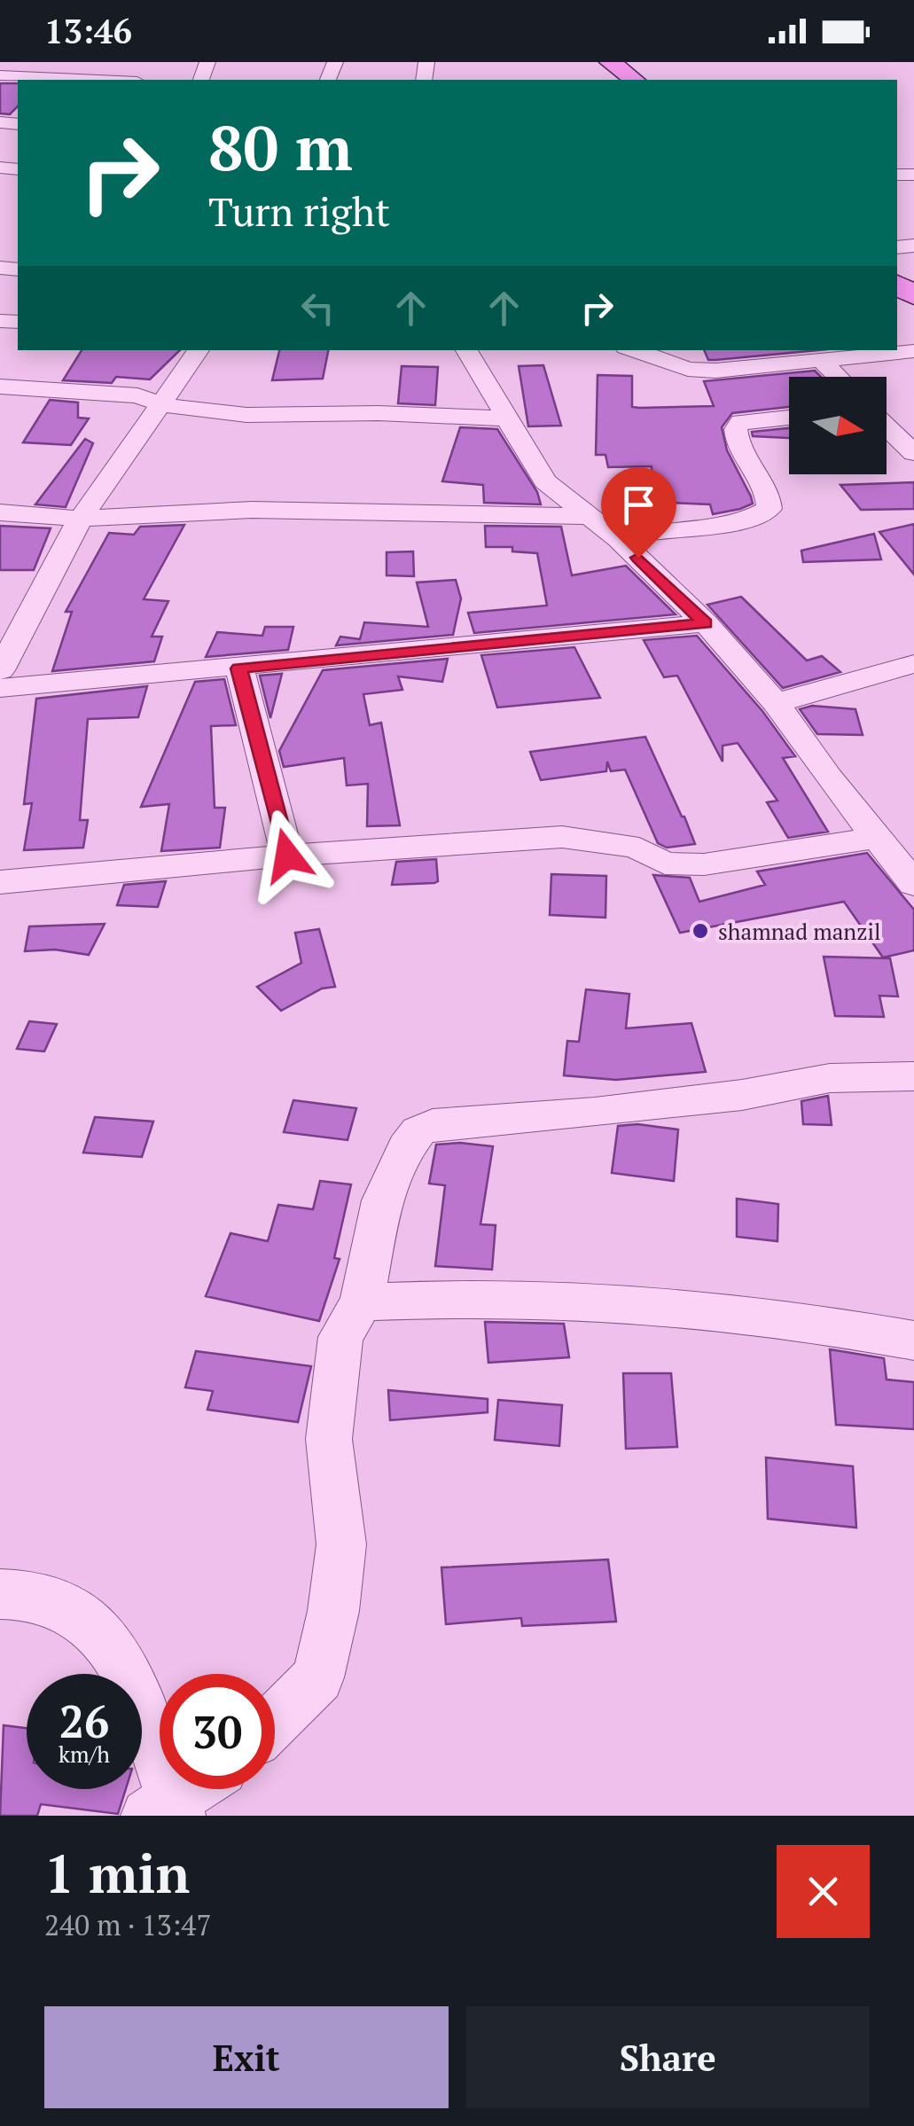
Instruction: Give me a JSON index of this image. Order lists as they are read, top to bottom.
{
  "places": ["shamnad manzil"],
  "north": "right",
  "page": {
    "status": "13:46",
    "turn": ["80 m", "Turn right"],
    "speed": "26 km/h",
    "limit": "30",
    "heading": ["1 min", "240 m · 13:47"],
    "buttons": ["Exit", "Share"]
  }
}
